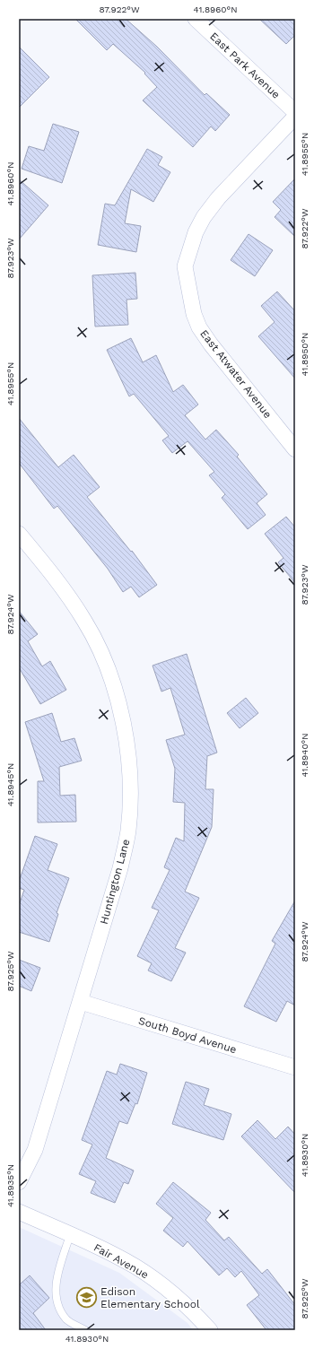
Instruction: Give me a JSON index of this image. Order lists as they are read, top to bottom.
{
  "streets": {
    "street": [
      "East Park Avenue",
      "East Atwater Avenue",
      "Huntington Lane",
      "South Boyd Avenue",
      "Fair Avenue"
    ]
  },
  "crossings": [
    ["Huntington Lane", "South Boyd Avenue"]
  ],
  "places": {
    "school or university": ["Edison Elementary School"]
  },
  "coordinates": [
    "87.922°W",
    "41.8960°N",
    "41.8955°N",
    "87.923°W",
    "41.8950°N",
    "87.924°W",
    "41.8940°N",
    "41.8945°N",
    "87.925°W",
    "41.8930°N",
    "41.8935°N"
  ]
}
